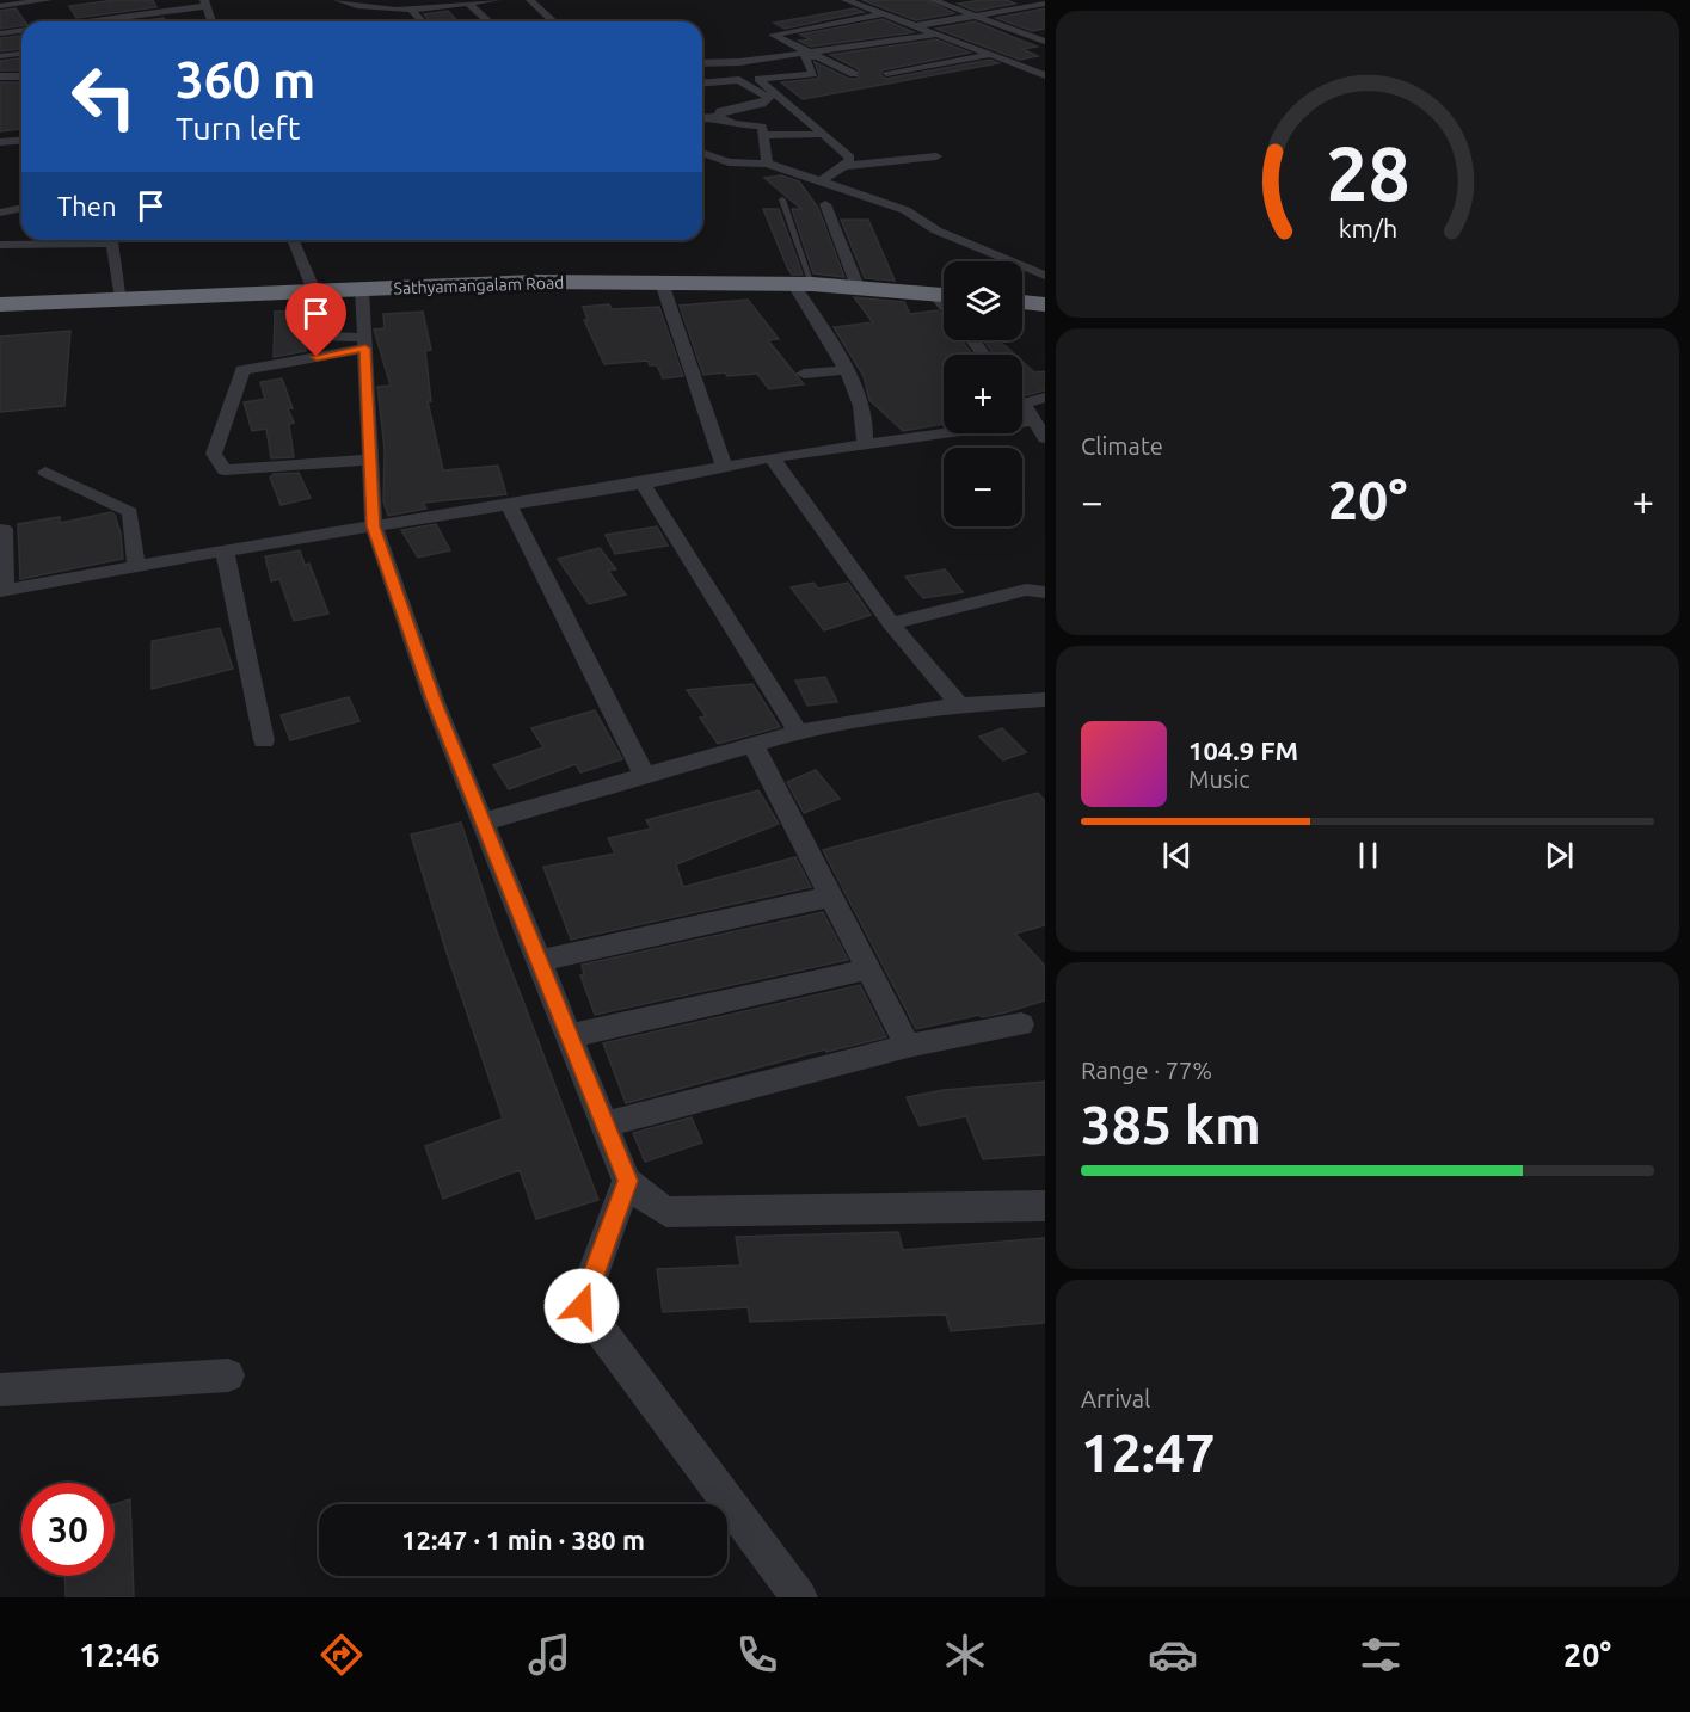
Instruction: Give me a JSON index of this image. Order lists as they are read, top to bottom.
{
  "streets": {
    "highway": ["Sathyamangalam Road"]
  },
  "page": {
    "turn": ["360 m", "Turn left"],
    "then": "Then",
    "map_buttons": ["+", "−"],
    "tile": [
      "Climate",
      ["Range · 77%", "385 km"],
      ["Arrival", "12:47"]
    ],
    "heat": ["−", "20°", "+"],
    "song": ["104.9 FM", "Music"],
    "limit": "30",
    "trip": "12:47 · 1 min · 380 m",
    "tabs": ["12:46", "20°"],
    "gauge": ["28", "km/h"]
  }
}
